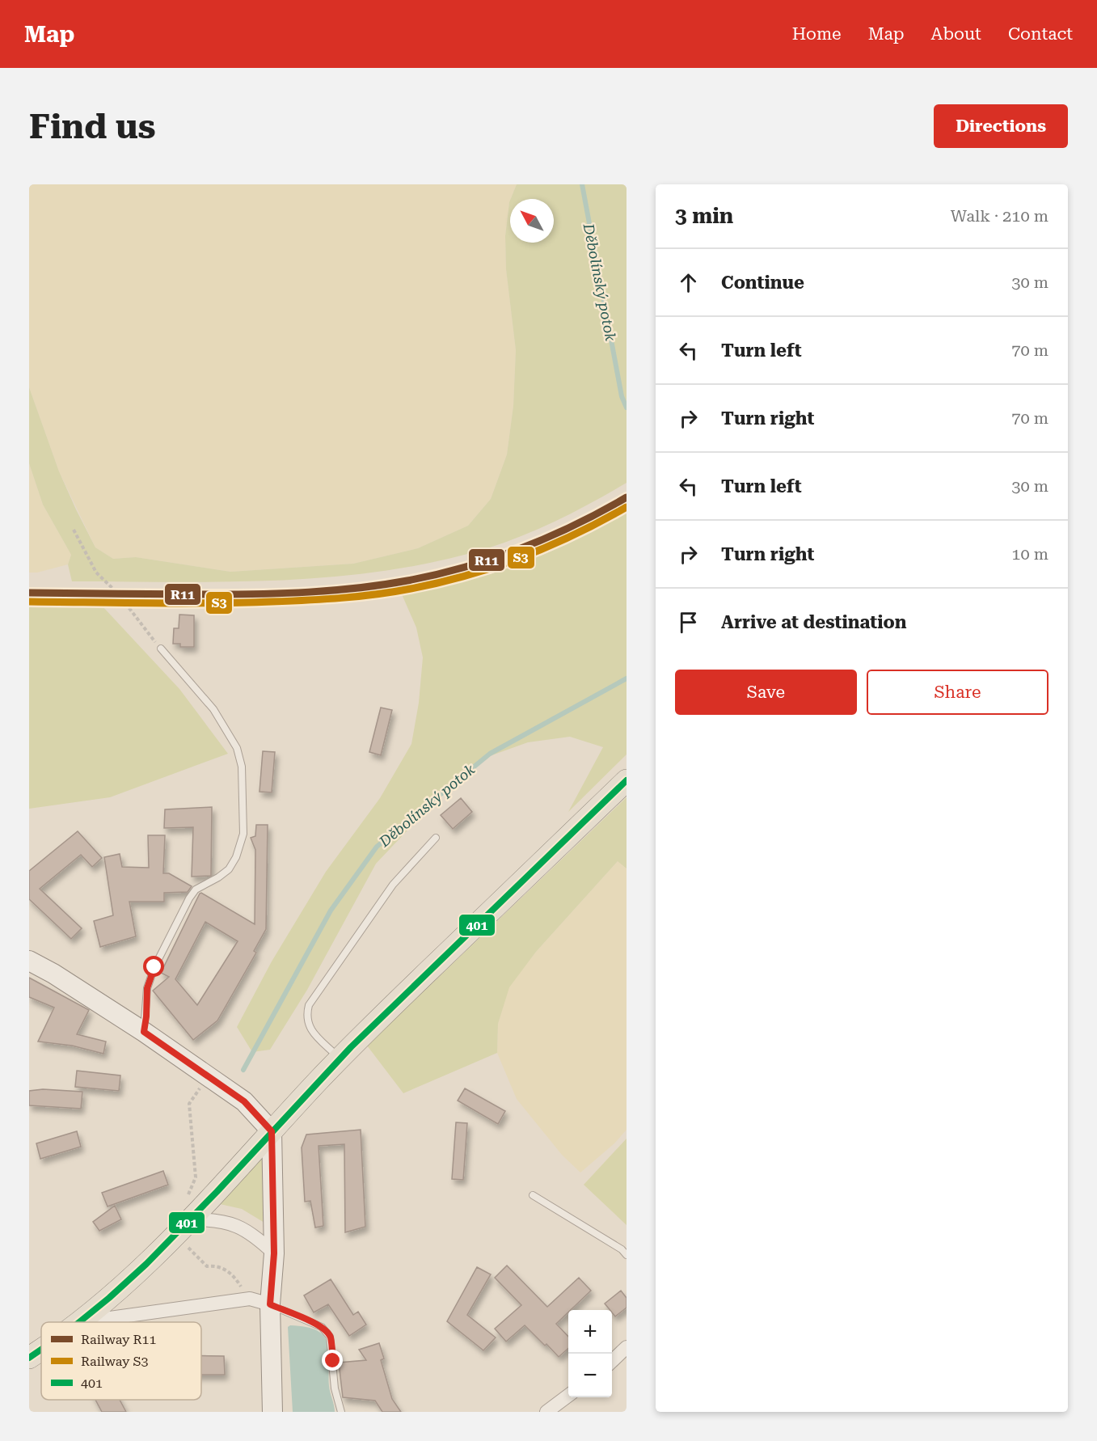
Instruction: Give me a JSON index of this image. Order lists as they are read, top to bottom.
{
  "water": ["Děbolínský potok"],
  "lines": ["rail line R11", "rail line S3", "transit line 401"],
  "legend": ["Railway R11", "Railway S3", "401"],
  "north": "top left",
  "page": {
    "header": "Map",
    "nav": [
      "Home",
      "Map",
      "About",
      "Contact"
    ],
    "buttons": [
      "Directions",
      ["Save", "Share"]
    ],
    "title": "Find us",
    "heading": ["3 min", "Walk · 210 m"],
    "list": [
      ["Continue", "30 m"],
      ["Turn left", "70 m"],
      ["Turn right", "70 m"],
      ["Turn left", "30 m"],
      ["Turn right", "10 m"],
      "Arrive at destination"
    ],
    "map_buttons": ["+", "−"]
  }
}
